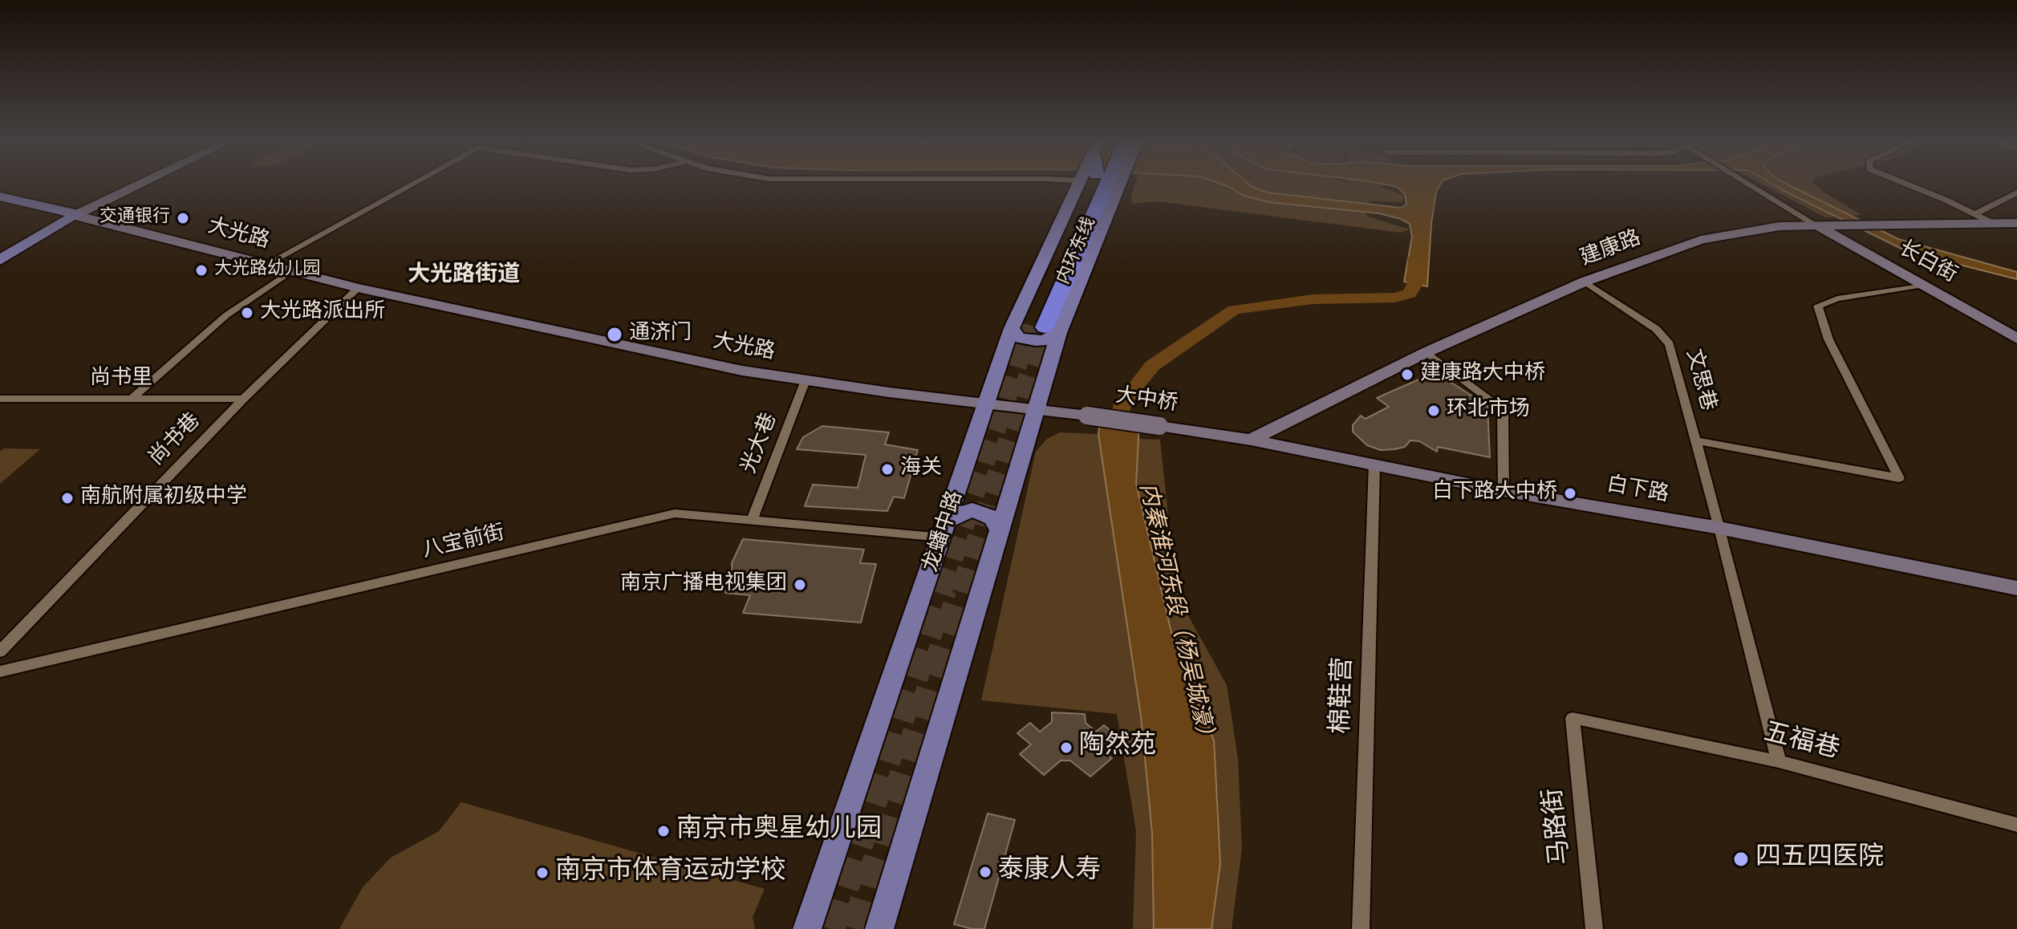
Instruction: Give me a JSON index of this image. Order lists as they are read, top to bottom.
{
  "streets": {
    "highway": ["内环东线"],
    "main road": ["龙蟠中路"],
    "street": [
      "大光路",
      "建康路",
      "长白街",
      "尚书里",
      "文思巷",
      "大中桥",
      "尚书巷",
      "光大巷",
      "白下路",
      "八宝前街",
      "棉鞋营",
      "五福巷",
      "马路街"
    ]
  },
  "crossings": [
    ["大光路", "大中桥"],
    ["大光路", "尚书巷"],
    ["大光路", "光大巷"],
    ["大光路", "龙蟠中路"],
    ["建康路", "长白街"],
    ["建康路", "文思巷"],
    ["建康路", "大中桥"],
    ["建康路", "白下路"],
    ["内环东线", "龙蟠中路"],
    ["尚书里", "尚书巷"],
    ["文思巷", "白下路"],
    ["文思巷", "五福巷"],
    ["大中桥", "白下路"],
    ["大中桥", "龙蟠中路"],
    ["光大巷", "八宝前街"],
    ["白下路", "棉鞋营"],
    ["龙蟠中路", "八宝前街"],
    ["五福巷", "马路街"]
  ],
  "districts": ["大光路街道"],
  "water": ["内秦淮河东段（杨吴城濠）"],
  "places": [
    "交通银行",
    "大光路幼儿园",
    "大光路派出所",
    "通济门",
    "建康路·大中桥",
    "环北市场",
    "海关",
    "白下路·大中桥",
    "南航附属初级中学",
    "南京广播电视集团",
    "陶然苑",
    "南京市奥星幼儿园",
    "四五四医院",
    "泰康人寿",
    "南京市体育运动学校"
  ]
}
